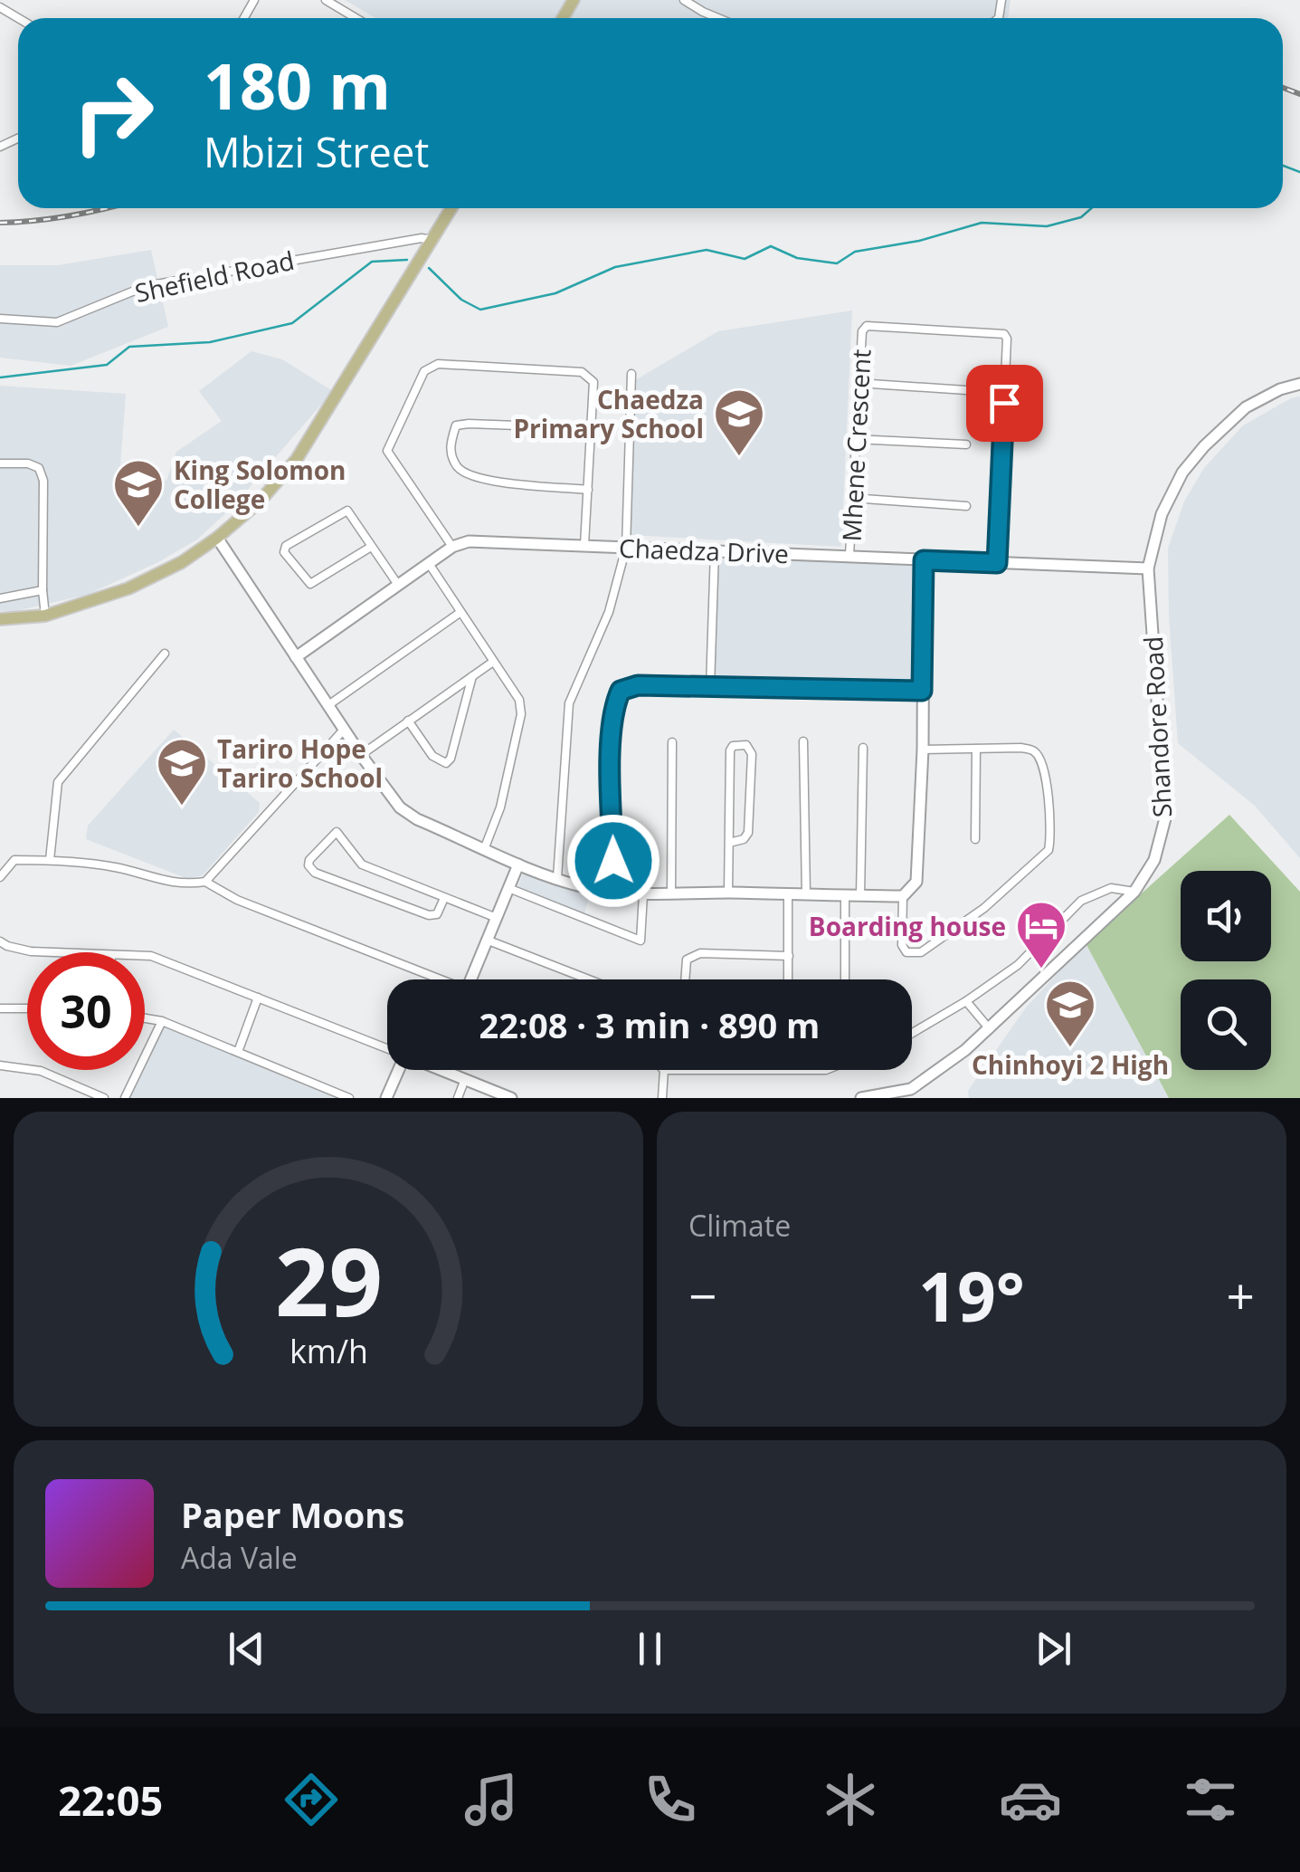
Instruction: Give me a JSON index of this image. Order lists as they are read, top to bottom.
{
  "streets": {
    "street": [
      "Shefield Road",
      "Mhene Crescent",
      "Chaedza Drive",
      "Shandore Road"
    ]
  },
  "crossings": [
    ["Mhene Crescent", "Chaedza Drive"],
    ["Chaedza Drive", "Shandore Road"]
  ],
  "places": {
    "school or university": [
      "Chaedza Primary School",
      "King Solomon College",
      "Tariro Hope Tariro School",
      "Chinhoyi 2 High"
    ],
    "hotel": ["Boarding house"]
  },
  "page": {
    "turn": ["180 m", "Mbizi Street"],
    "limit": "30",
    "trip": "22:08 · 3 min · 890 m",
    "tile": "Climate",
    "heat": ["−", "19°", "+"],
    "song": ["Paper Moons", "Ada Vale"],
    "tabs": "22:05",
    "gauge": ["29", "km/h"]
  }
}
